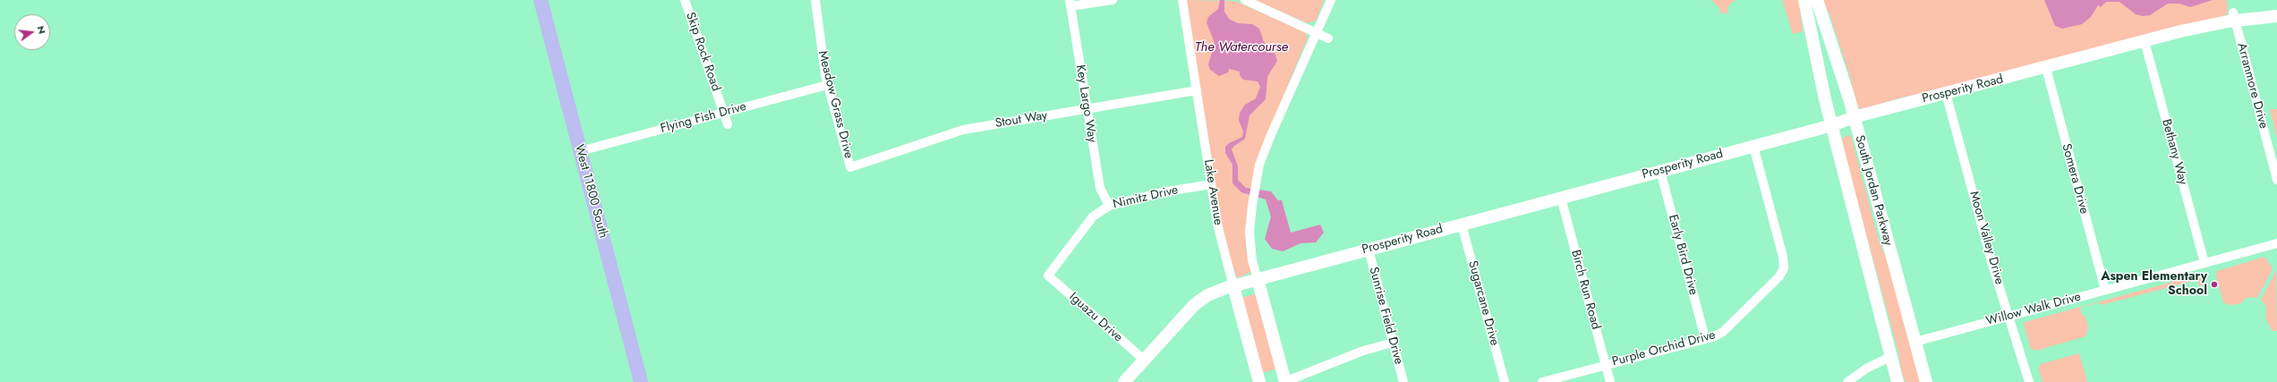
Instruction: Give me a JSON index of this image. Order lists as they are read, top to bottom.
{
  "streets": {
    "main road": ["West 11800 South"],
    "street": [
      "Skip Rock Road",
      "Arranmore Drive",
      "Prosperity Road",
      "Key Largo Way",
      "Meadow Grass Drive",
      "Flying Fish Drive",
      "Stout Way",
      "Bethany Way",
      "Somera Drive",
      "South Jordan Parkway",
      "Lake Avenue",
      "Nimitz Drive",
      "Moon Valley Drive",
      "Early Bird Drive",
      "Birch Run Road",
      "Sugarcane Drive",
      "Willow Walk Drive",
      "Sunrise Field Drive",
      "Iguazu Drive",
      "Purple Orchid Drive"
    ]
  },
  "crossings": [
    ["Skip Rock Road", "Flying Fish Drive"],
    ["Arranmore Drive", "Prosperity Road"],
    ["Prosperity Road", "Bethany Way"],
    ["Prosperity Road", "Somera Drive"],
    ["Prosperity Road", "South Jordan Parkway"],
    ["Prosperity Road", "Lake Avenue"],
    ["Prosperity Road", "Moon Valley Drive"],
    ["Prosperity Road", "Early Bird Drive"],
    ["Prosperity Road", "Birch Run Road"],
    ["Prosperity Road", "Sugarcane Drive"],
    ["Prosperity Road", "Sunrise Field Drive"],
    ["Prosperity Road", "Iguazu Drive"],
    ["Prosperity Road", "Purple Orchid Drive"],
    ["Key Largo Way", "Stout Way"],
    ["Key Largo Way", "Nimitz Drive"],
    ["Meadow Grass Drive", "Flying Fish Drive"],
    ["Meadow Grass Drive", "Stout Way"],
    ["Flying Fish Drive", "West 11800 South"],
    ["Stout Way", "Lake Avenue"],
    ["Bethany Way", "Willow Walk Drive"],
    ["Somera Drive", "Willow Walk Drive"],
    ["South Jordan Parkway", "Willow Walk Drive"],
    ["Lake Avenue", "Nimitz Drive"],
    ["Nimitz Drive", "Iguazu Drive"],
    ["Moon Valley Drive", "Willow Walk Drive"],
    ["Early Bird Drive", "Purple Orchid Drive"],
    ["Birch Run Road", "Purple Orchid Drive"]
  ],
  "water": ["The Watercourse"],
  "places": ["Aspen Elementary School"],
  "north": "right"
}
